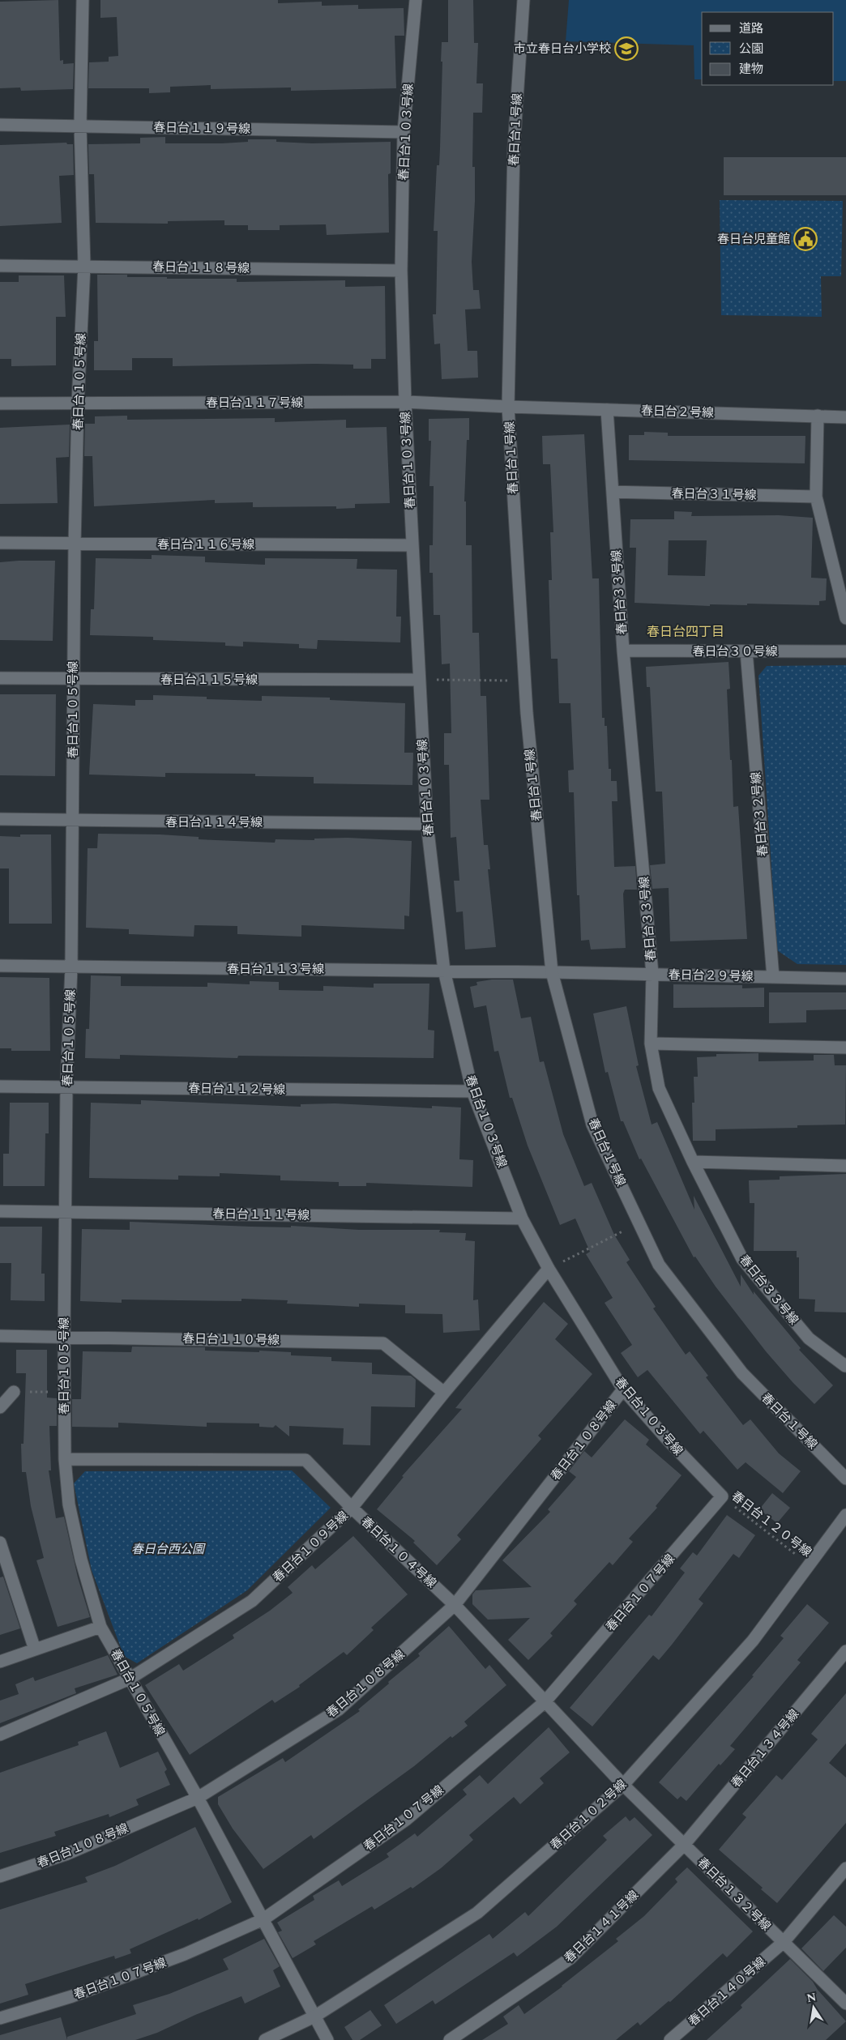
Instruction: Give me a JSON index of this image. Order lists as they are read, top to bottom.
{
  "streets": {
    "street": [
      "春日台１１９号線",
      "春日台１号線",
      "春日台１０３号線",
      "春日台１１８号線",
      "春日台１０５号線",
      "春日台１１７号線",
      "春日台２号線",
      "春日台３１号線",
      "春日台１１６号線",
      "春日台３３号線",
      "春日台３０号線",
      "春日台１１５号線",
      "春日台３２号線",
      "春日台１１４号線",
      "春日台１１３号線",
      "春日台２９号線",
      "春日台１１２号線",
      "春日台１１１号線",
      "春日台１１０号線",
      "春日台１０８号線",
      "春日台１０９号線",
      "春日台１０４号線",
      "春日台１０７号線",
      "春日台１３４号線",
      "春日台１０２号線",
      "春日台１３２号線",
      "春日台１４１号線",
      "春日台１４０号線"
    ],
    "path": ["春日台１２０号線"]
  },
  "crossings": [
    ["春日台１１９号線", "春日台１０３号線"],
    ["春日台１１９号線", "春日台１０５号線"],
    ["春日台１号線", "春日台１１７号線"],
    ["春日台１号線", "春日台２号線"],
    ["春日台１号線", "春日台１１３号線"],
    ["春日台１号線", "春日台２９号線"],
    ["春日台１０３号線", "春日台１１８号線"],
    ["春日台１０３号線", "春日台１１７号線"],
    ["春日台１０３号線", "春日台１１６号線"],
    ["春日台１０３号線", "春日台１１５号線"],
    ["春日台１０３号線", "春日台１１４号線"],
    ["春日台１０３号線", "春日台１１３号線"],
    ["春日台１０３号線", "春日台１１２号線"],
    ["春日台１０３号線", "春日台１１１号線"],
    ["春日台１０３号線", "春日台１０８号線"],
    ["春日台１０３号線", "春日台１２０号線"],
    ["春日台１０３号線", "春日台１０９号線"],
    ["春日台１０３号線", "春日台１０７号線"],
    ["春日台１１８号線", "春日台１０５号線"],
    ["春日台１０５号線", "春日台１１７号線"],
    ["春日台１０５号線", "春日台１１６号線"],
    ["春日台１０５号線", "春日台１１５号線"],
    ["春日台１０５号線", "春日台１１４号線"],
    ["春日台１０５号線", "春日台１１３号線"],
    ["春日台１０５号線", "春日台１１２号線"],
    ["春日台１０５号線", "春日台１１１号線"],
    ["春日台１０５号線", "春日台１１０号線"],
    ["春日台１０５号線", "春日台１０８号線"],
    ["春日台１０５号線", "春日台１０９号線"],
    ["春日台１０５号線", "春日台１０４号線"],
    ["春日台１０５号線", "春日台１０７号線"],
    ["春日台１０５号線", "春日台１０２号線"],
    ["春日台１１７号線", "春日台２号線"],
    ["春日台２号線", "春日台３３号線"],
    ["春日台３１号線", "春日台３３号線"],
    ["春日台３３号線", "春日台３０号線"],
    ["春日台３３号線", "春日台２９号線"],
    ["春日台３０号線", "春日台３２号線"],
    ["春日台３２号線", "春日台２９号線"],
    ["春日台１１３号線", "春日台２９号線"],
    ["春日台１１０号線", "春日台１０９号線"],
    ["春日台１０８号線", "春日台１０４号線"],
    ["春日台１２０号線", "春日台１０７号線"],
    ["春日台１２０号線", "春日台１０２号線"],
    ["春日台１０９号線", "春日台１０４号線"],
    ["春日台１０４号線", "春日台１０７号線"],
    ["春日台１０４号線", "春日台１０２号線"],
    ["春日台１０４号線", "春日台１３２号線"],
    ["春日台１３４号線", "春日台１３２号線"],
    ["春日台１３４号線", "春日台１４１号線"],
    ["春日台１０２号線", "春日台１３２号線"],
    ["春日台１３２号線", "春日台１４１号線"],
    ["春日台１３２号線", "春日台１４０号線"]
  ],
  "districts": ["春日台四丁目"],
  "parks": ["春日台西公園"],
  "places": {
    "school or university": ["市立春日台小学校"],
    "public building": ["春日台児童館"]
  },
  "legend": ["道路", "公園", "建物"],
  "north": "top"
}
